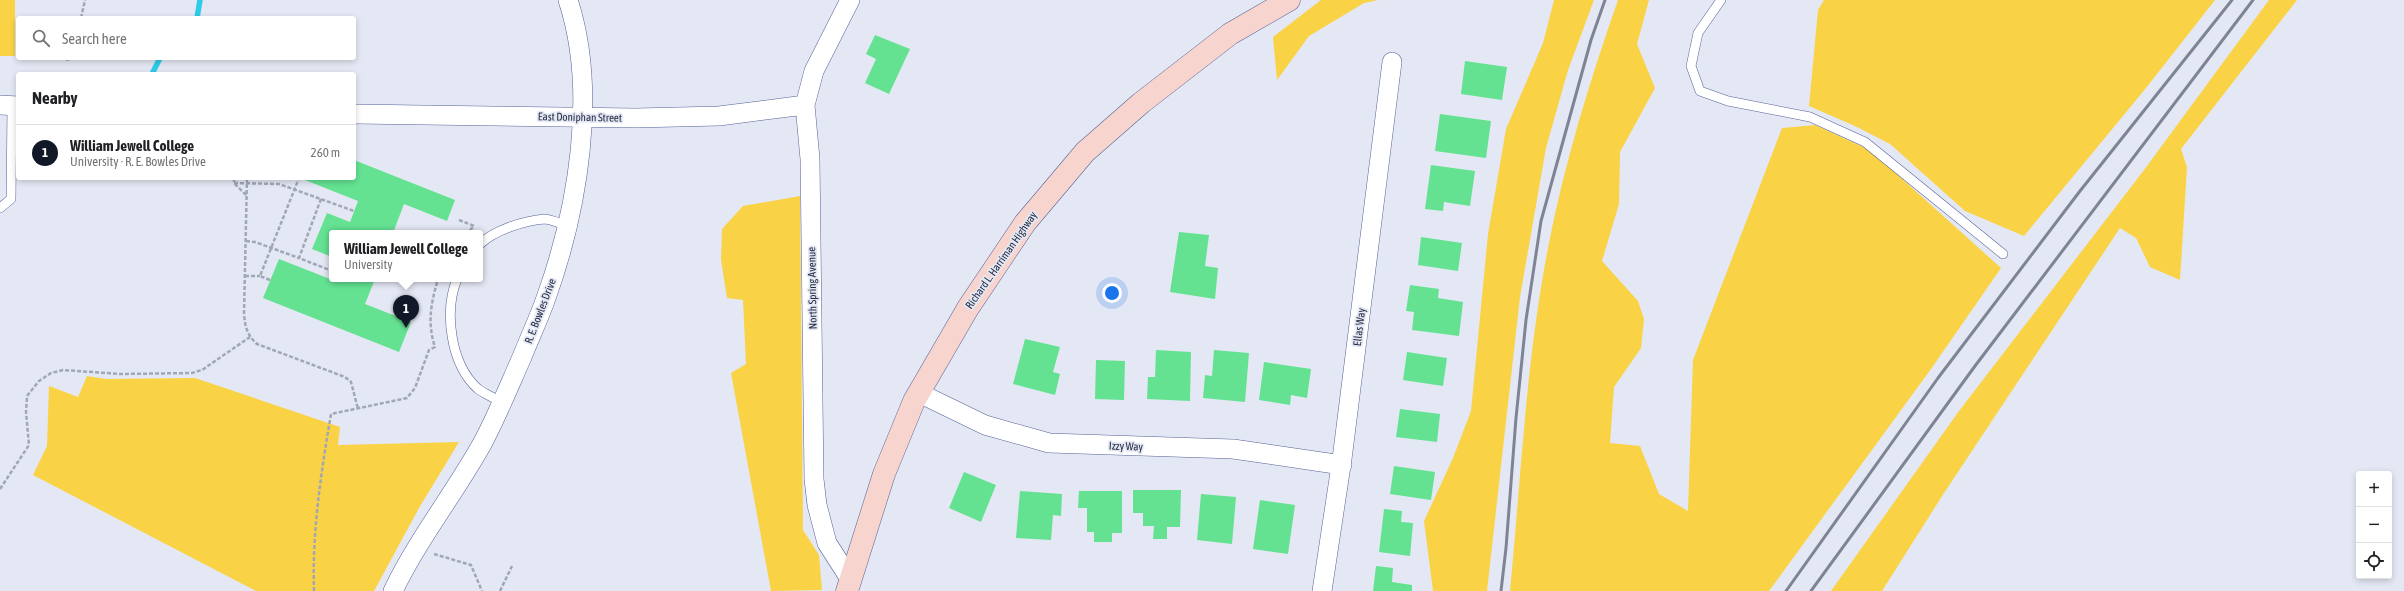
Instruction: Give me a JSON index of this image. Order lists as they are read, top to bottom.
{
  "streets": {
    "main road": ["Richard L. Harriman Highway"],
    "street": [
      "East Doniphan Street",
      "North Spring Avenue",
      "R. E. Bowles Drive",
      "Ellas Way",
      "Izzy Way"
    ]
  },
  "crossings": [
    ["East Doniphan Street", "North Spring Avenue"],
    ["East Doniphan Street", "R. E. Bowles Drive"],
    ["Richard L. Harriman Highway", "North Spring Avenue"],
    ["Richard L. Harriman Highway", "Izzy Way"],
    ["Ellas Way", "Izzy Way"]
  ],
  "page": {
    "search": "Search here",
    "heading": "Nearby",
    "list": [
      {
        "mark": "1",
        "name": "William Jewell College",
        "note": "University · R. E. Bowles Drive",
        "value": "260 m"
      }
    ],
    "popup": ["William Jewell College", "University"],
    "pins": "1",
    "map_buttons": ["+", "−"]
  }
}
